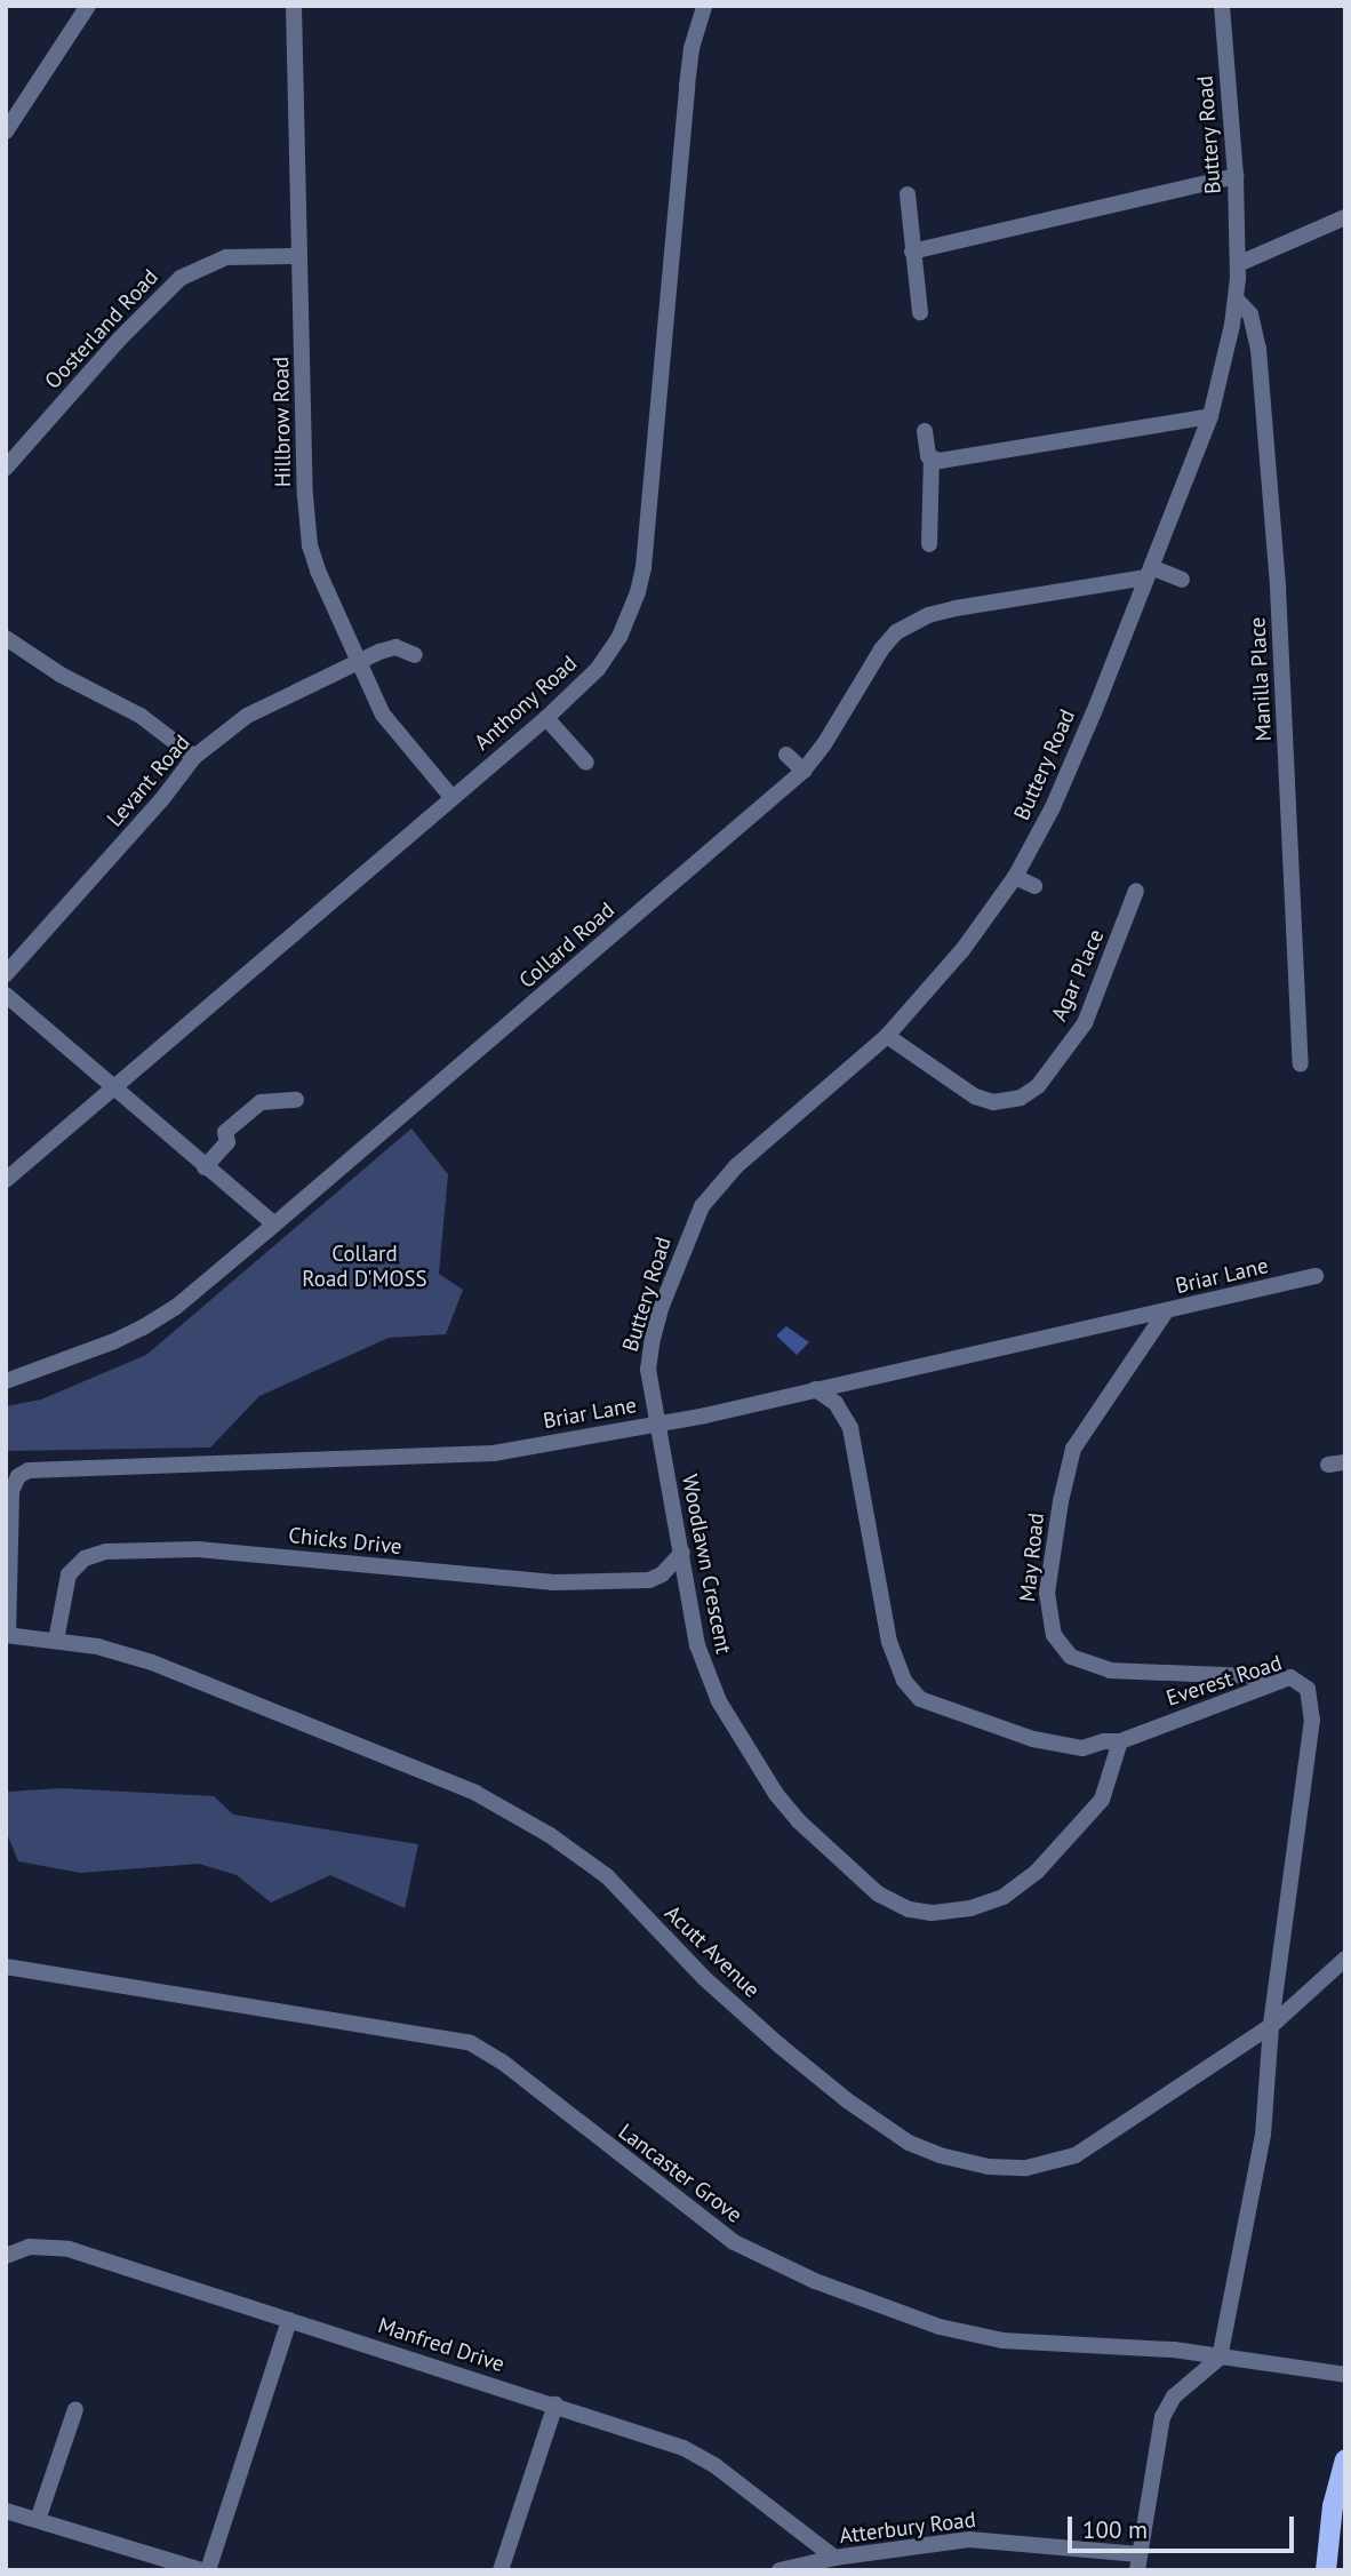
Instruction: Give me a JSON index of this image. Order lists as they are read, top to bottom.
{
  "streets": {
    "street": [
      "Buttery Road",
      "Oosterland Road",
      "Hillbrow Road",
      "Manilla Place",
      "Anthony Road",
      "Levant Road",
      "Collard Road",
      "Agar Place",
      "Briar Lane",
      "Chicks Drive",
      "May Road",
      "Woodlawn Crescent",
      "Everest Road",
      "Acutt Avenue",
      "Lancaster Grove",
      "Manfred Drive",
      "Atterbury Road"
    ]
  },
  "crossings": [
    ["Buttery Road", "Manilla Place"],
    ["Buttery Road", "Collard Road"],
    ["Buttery Road", "Agar Place"],
    ["Buttery Road", "Briar Lane"],
    ["Buttery Road", "Woodlawn Crescent"],
    ["Oosterland Road", "Hillbrow Road"],
    ["Hillbrow Road", "Anthony Road"],
    ["Hillbrow Road", "Levant Road"],
    ["Briar Lane", "May Road"],
    ["Briar Lane", "Woodlawn Crescent"],
    ["Briar Lane", "Everest Road"],
    ["Briar Lane", "Acutt Avenue"],
    ["Chicks Drive", "Woodlawn Crescent"],
    ["Chicks Drive", "Acutt Avenue"],
    ["May Road", "Everest Road"],
    ["Woodlawn Crescent", "Everest Road"],
    ["Everest Road", "Acutt Avenue"],
    ["Everest Road", "Lancaster Grove"],
    ["Manfred Drive", "Atterbury Road"]
  ],
  "parks": ["Collard Road D'MOSS"],
  "scale_bar": "100 m"
}
